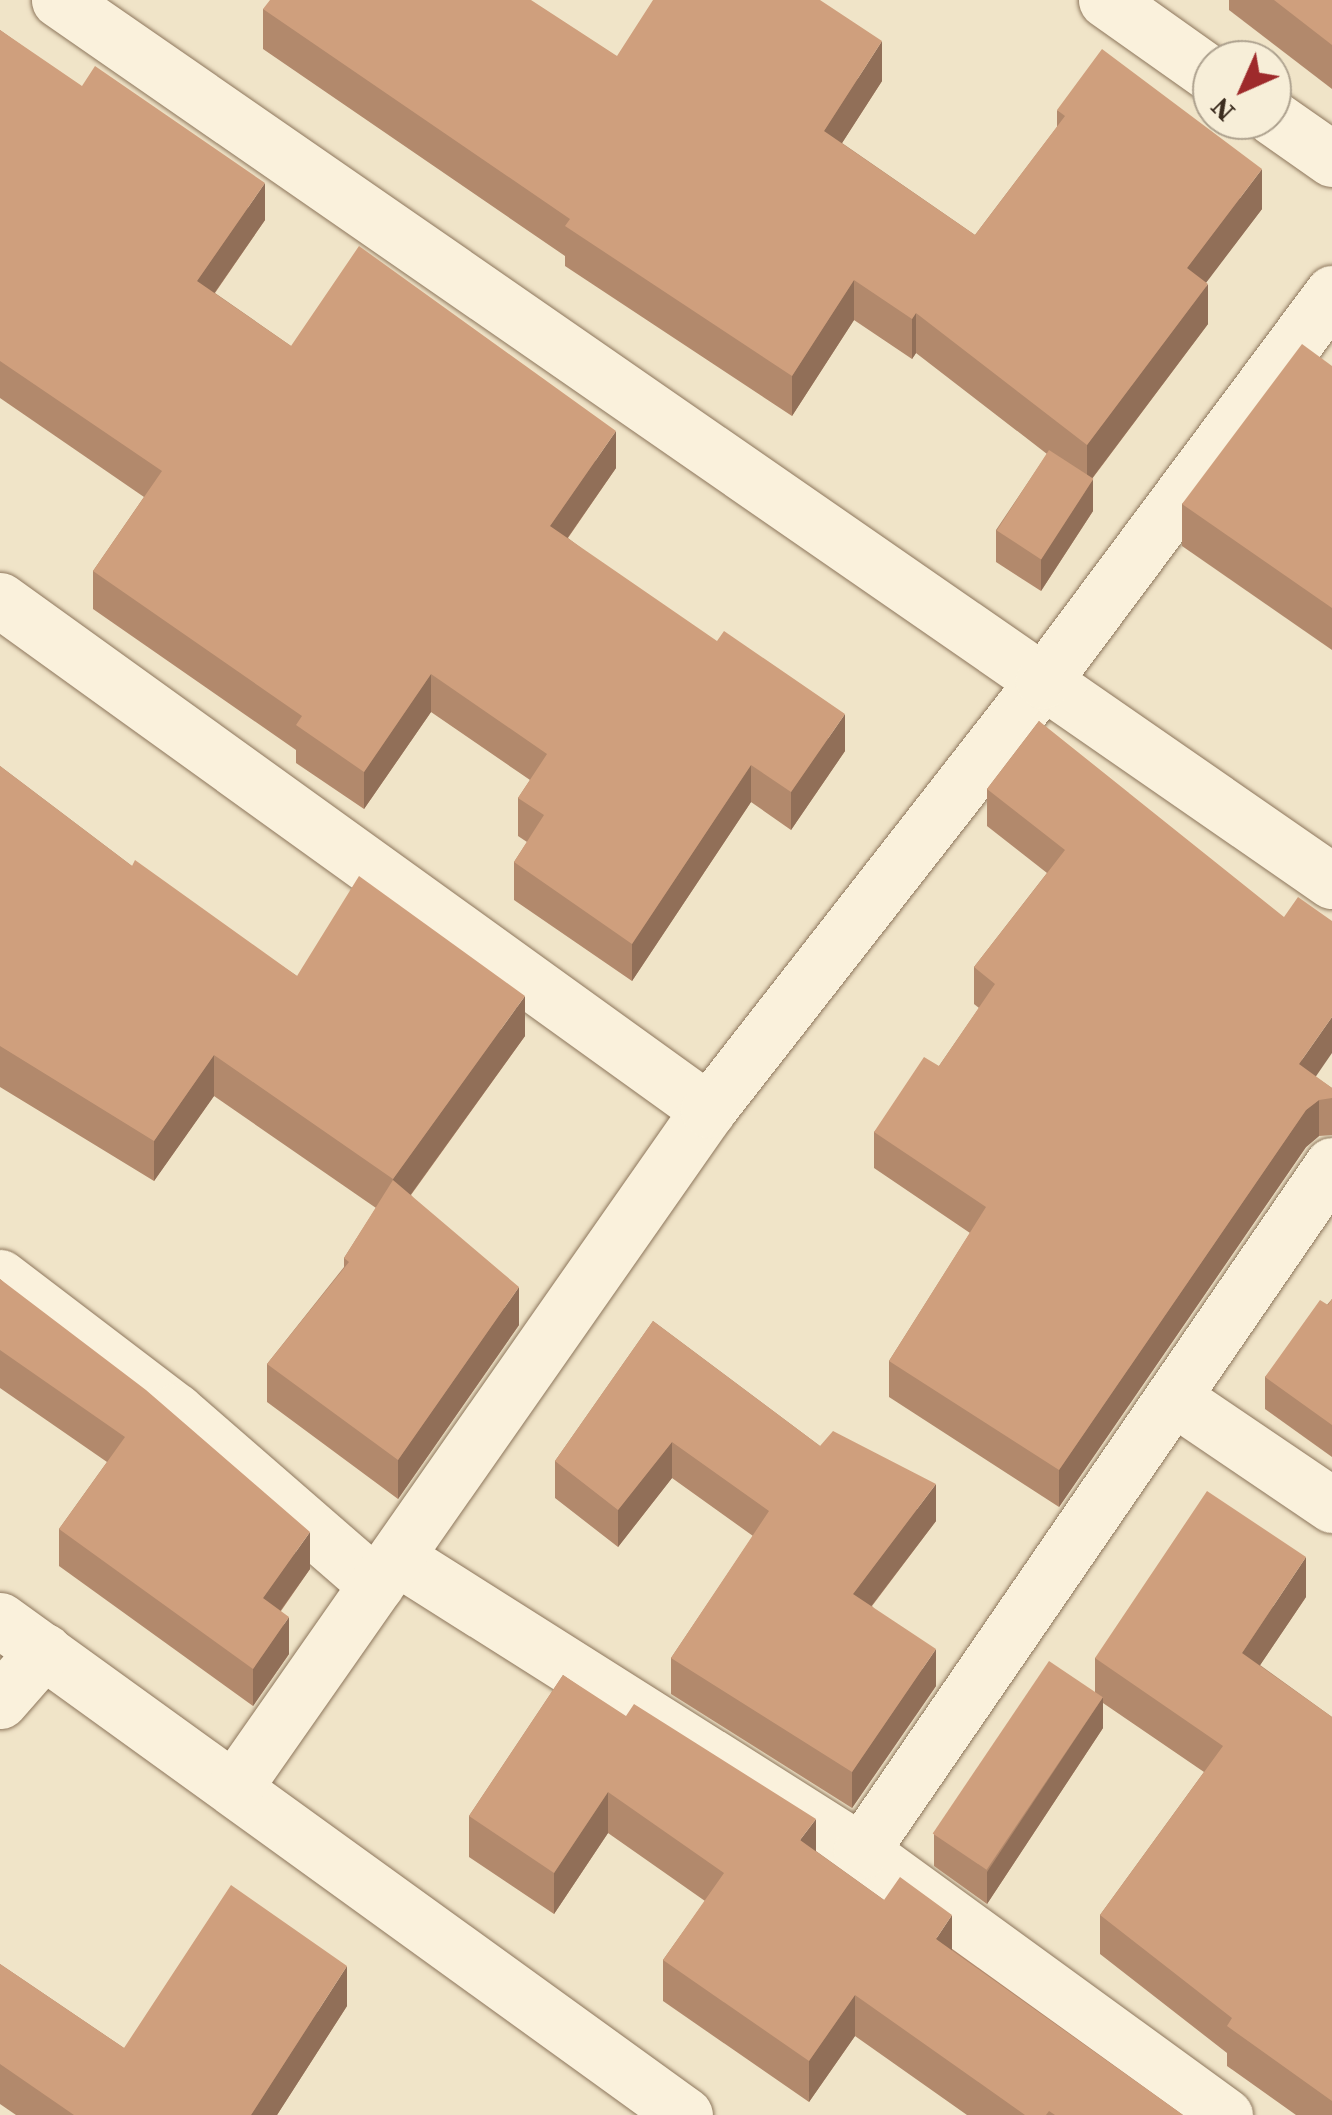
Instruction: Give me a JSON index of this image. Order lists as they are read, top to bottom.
{
  "north": "bottom left"
}
